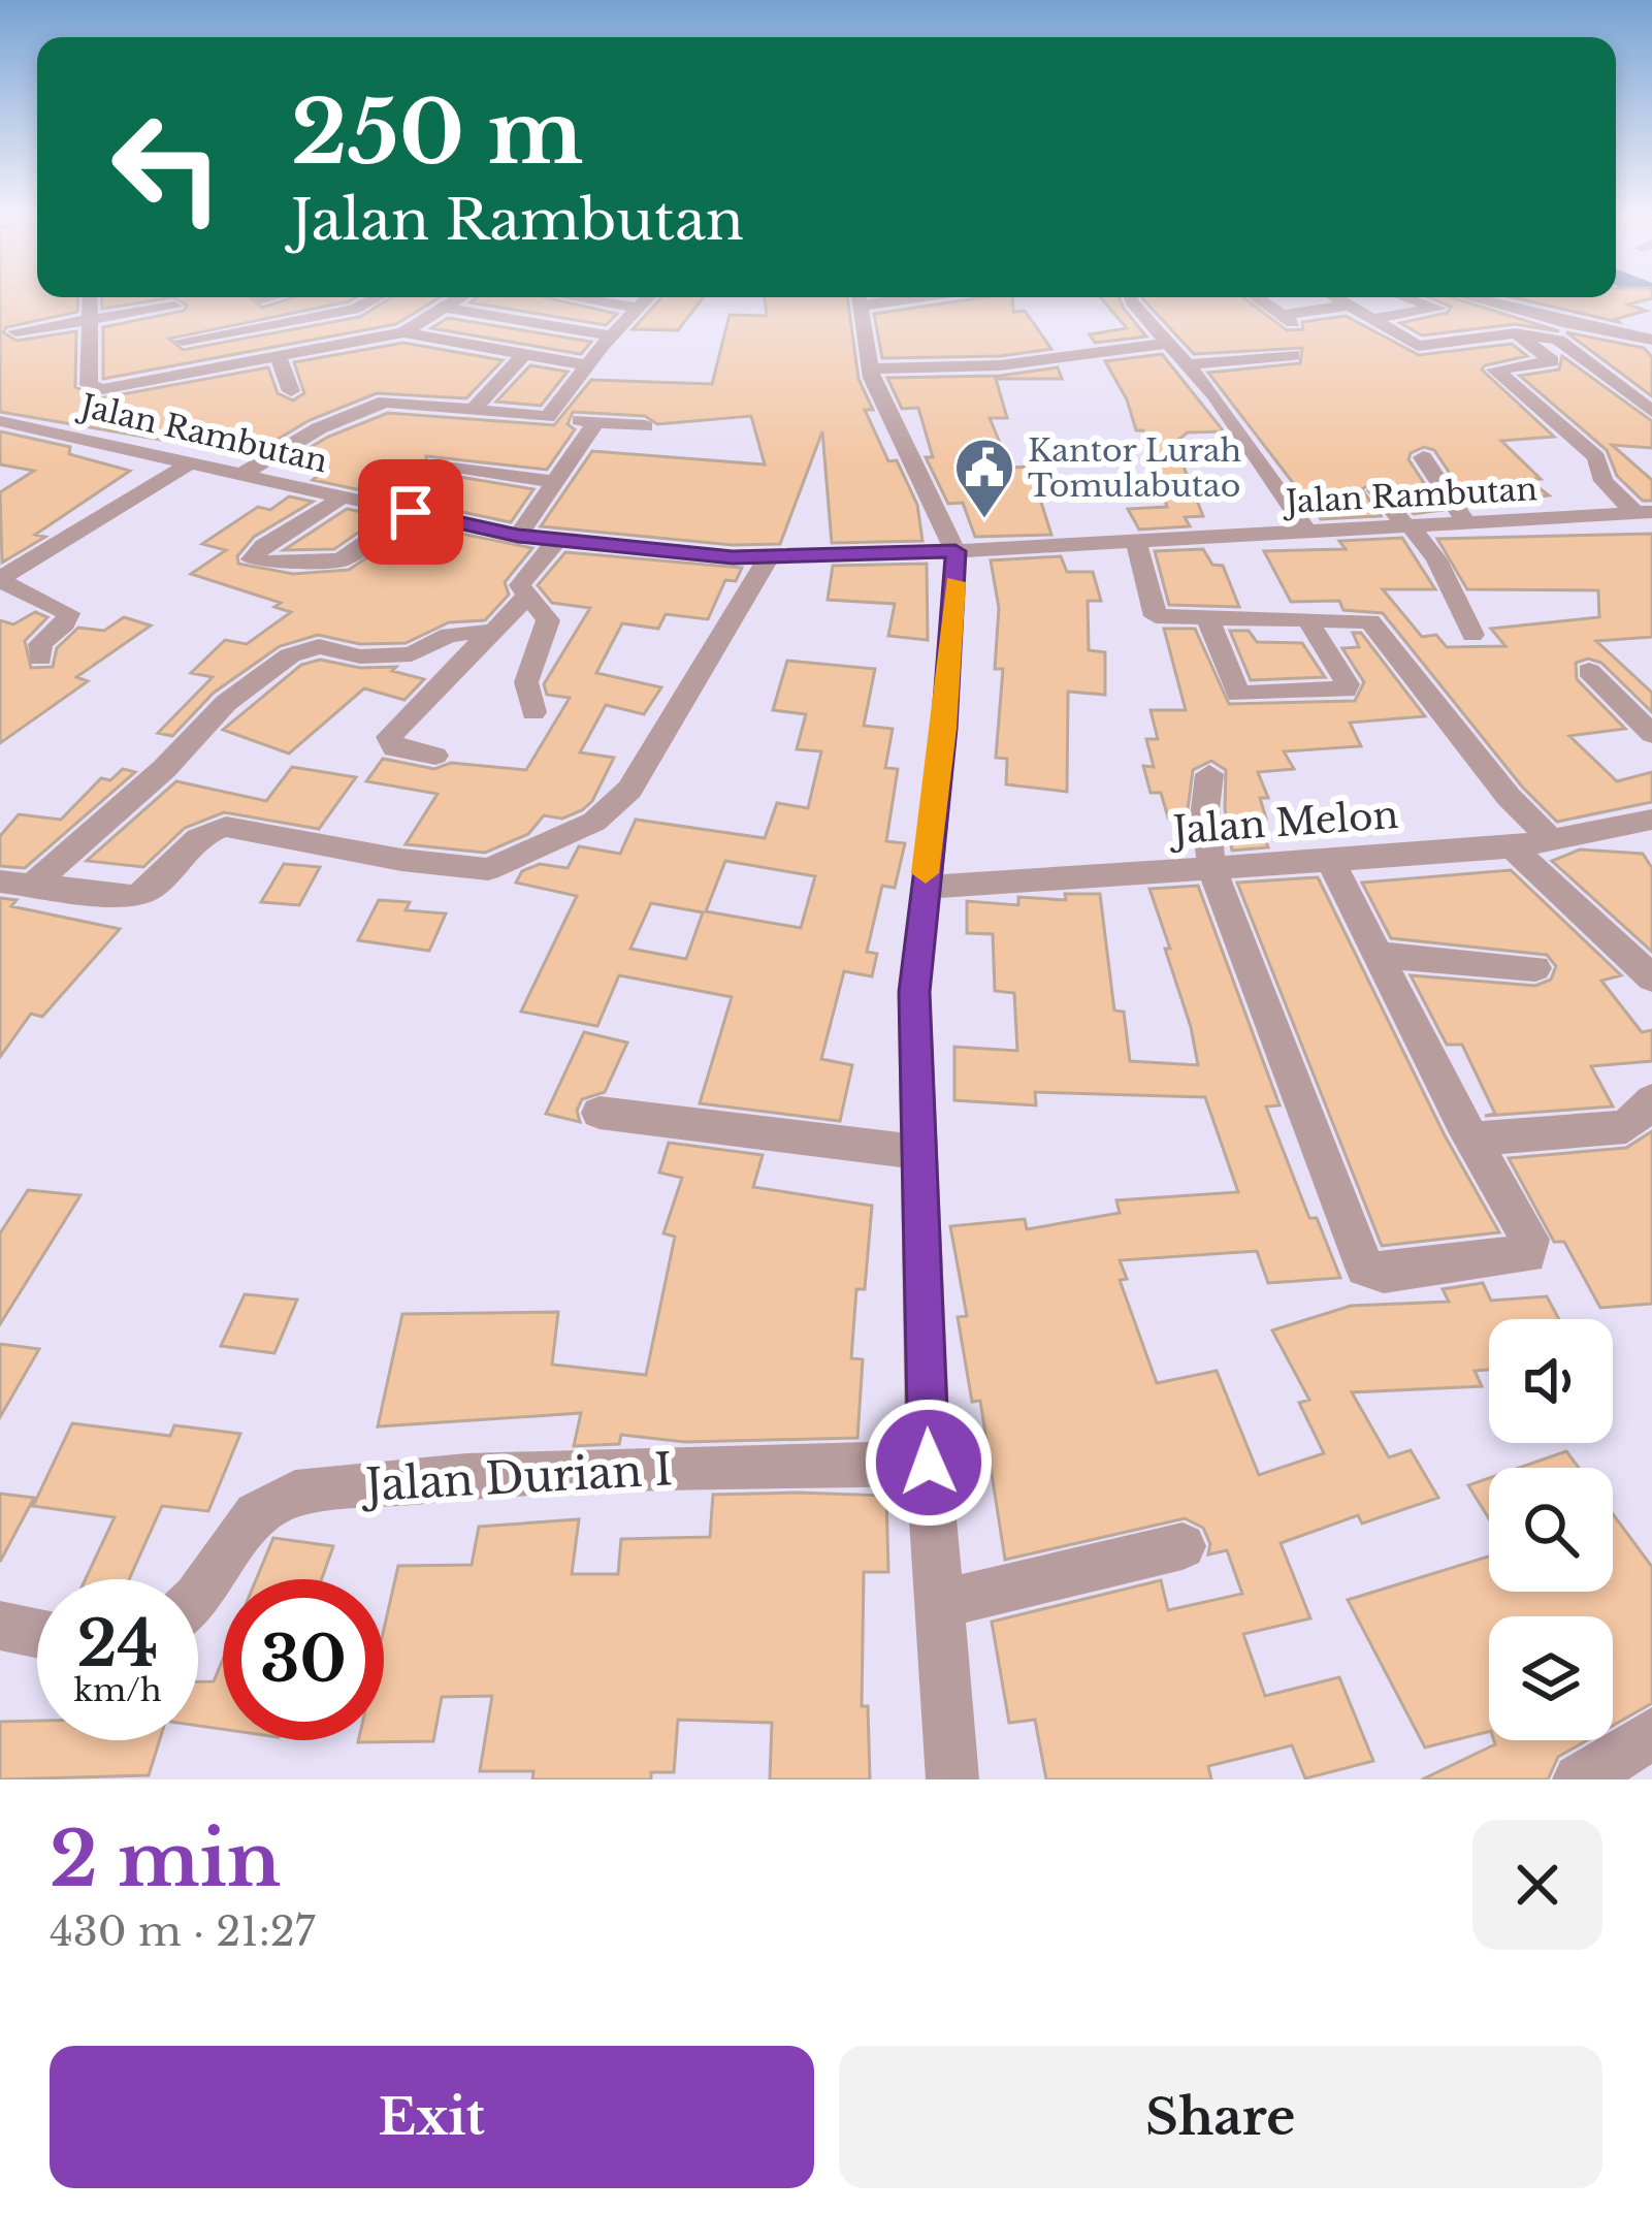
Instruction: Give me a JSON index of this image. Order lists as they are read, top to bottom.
{
  "streets": {
    "street": ["Jalan Rambutan", "Jalan Melon", "Jalan Durian I"]
  },
  "places": {
    "public building": ["Kantor Lurah Tomulabutao"]
  },
  "page": {
    "turn": ["250 m", "Jalan Rambutan"],
    "speed": "24 km/h",
    "limit": "30",
    "heading": ["2 min", "430 m · 21:27"],
    "buttons": ["Exit", "Share"]
  }
}
